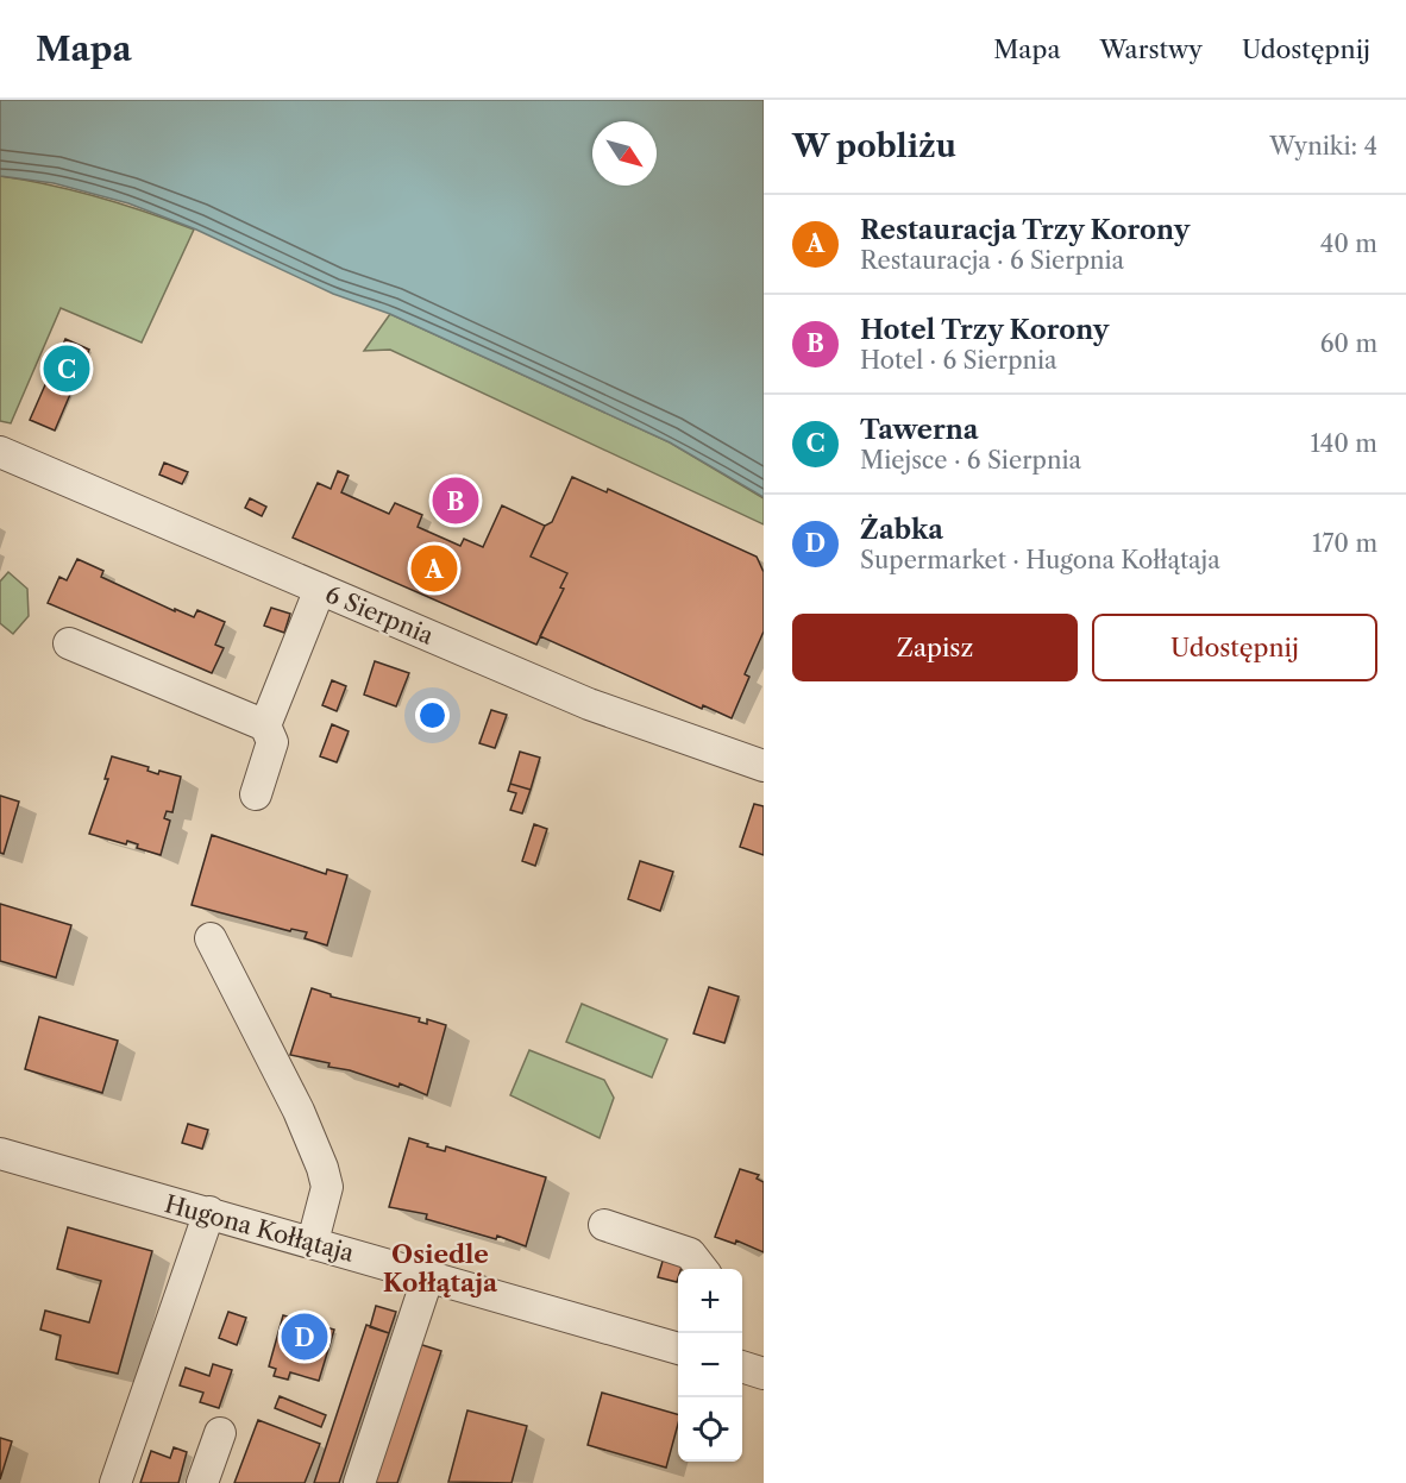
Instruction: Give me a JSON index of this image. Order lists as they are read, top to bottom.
{
  "streets": {
    "street": ["6 Sierpnia", "Hugona Kołłątaja"]
  },
  "districts": ["Osiedle Kołłątaja"],
  "north": "bottom right",
  "page": {
    "header": "Mapa",
    "nav": ["Mapa", "Warstwy", "Udostępnij"],
    "heading": ["W pobliżu", "Wyniki: 4"],
    "list": [
      {
        "mark": "A",
        "name": "Restauracja Trzy Korony",
        "note": "Restauracja · 6 Sierpnia",
        "value": "40 m"
      },
      {
        "mark": "B",
        "name": "Hotel Trzy Korony",
        "note": "Hotel · 6 Sierpnia",
        "value": "60 m"
      },
      {
        "mark": "C",
        "name": "Tawerna",
        "note": "Miejsce · 6 Sierpnia",
        "value": "140 m"
      },
      {
        "mark": "D",
        "name": "Żabka",
        "note": "Supermarket · Hugona Kołłątaja",
        "value": "170 m"
      }
    ],
    "pins": [
      "C",
      "B",
      "A",
      "D"
    ],
    "buttons": ["Zapisz", "Udostępnij"],
    "map_buttons": ["+", "−"]
  }
}
